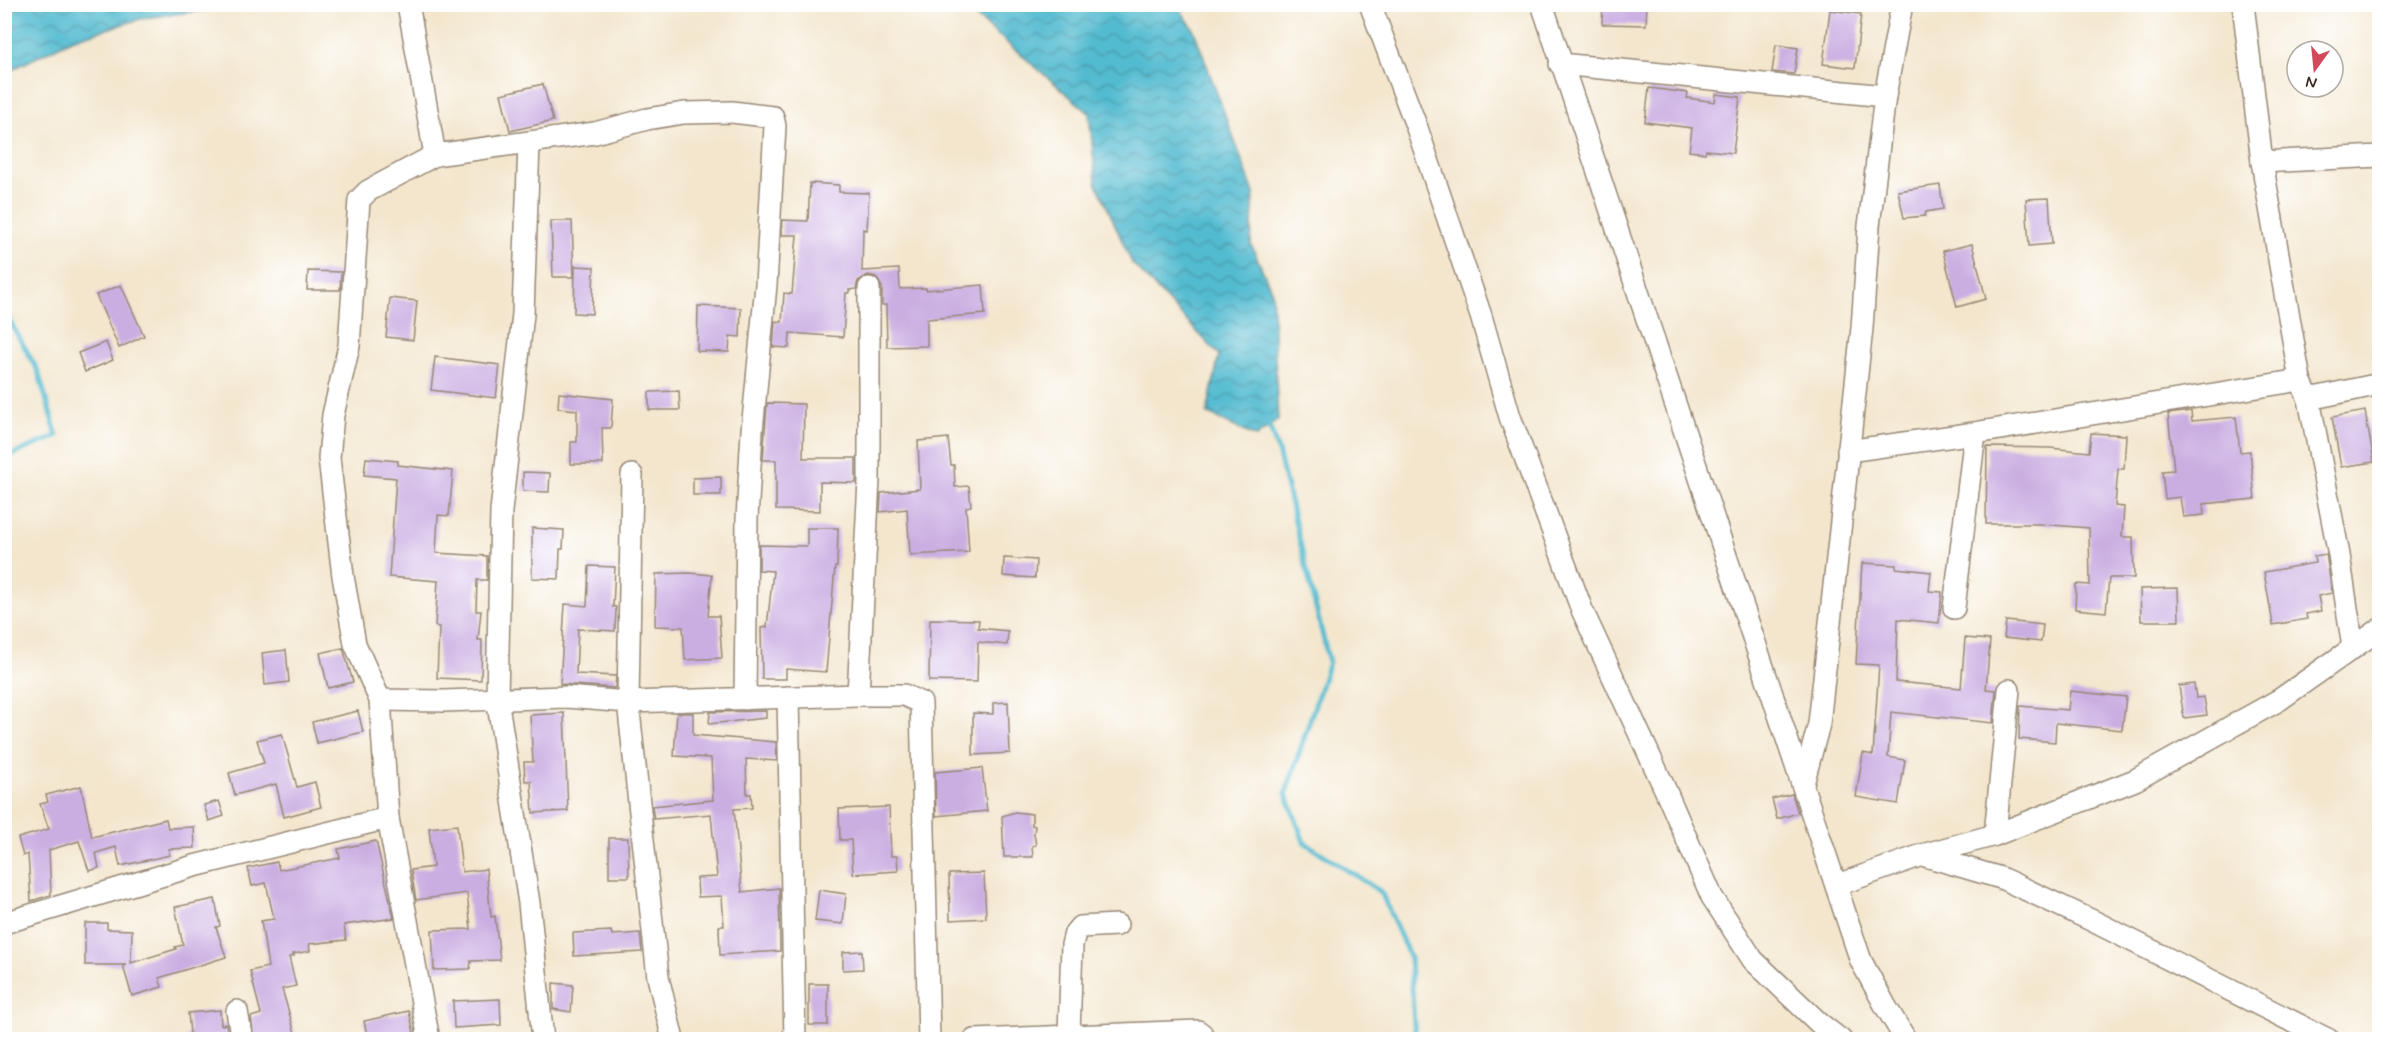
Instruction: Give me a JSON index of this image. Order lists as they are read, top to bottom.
{
  "north": "bottom"
}
